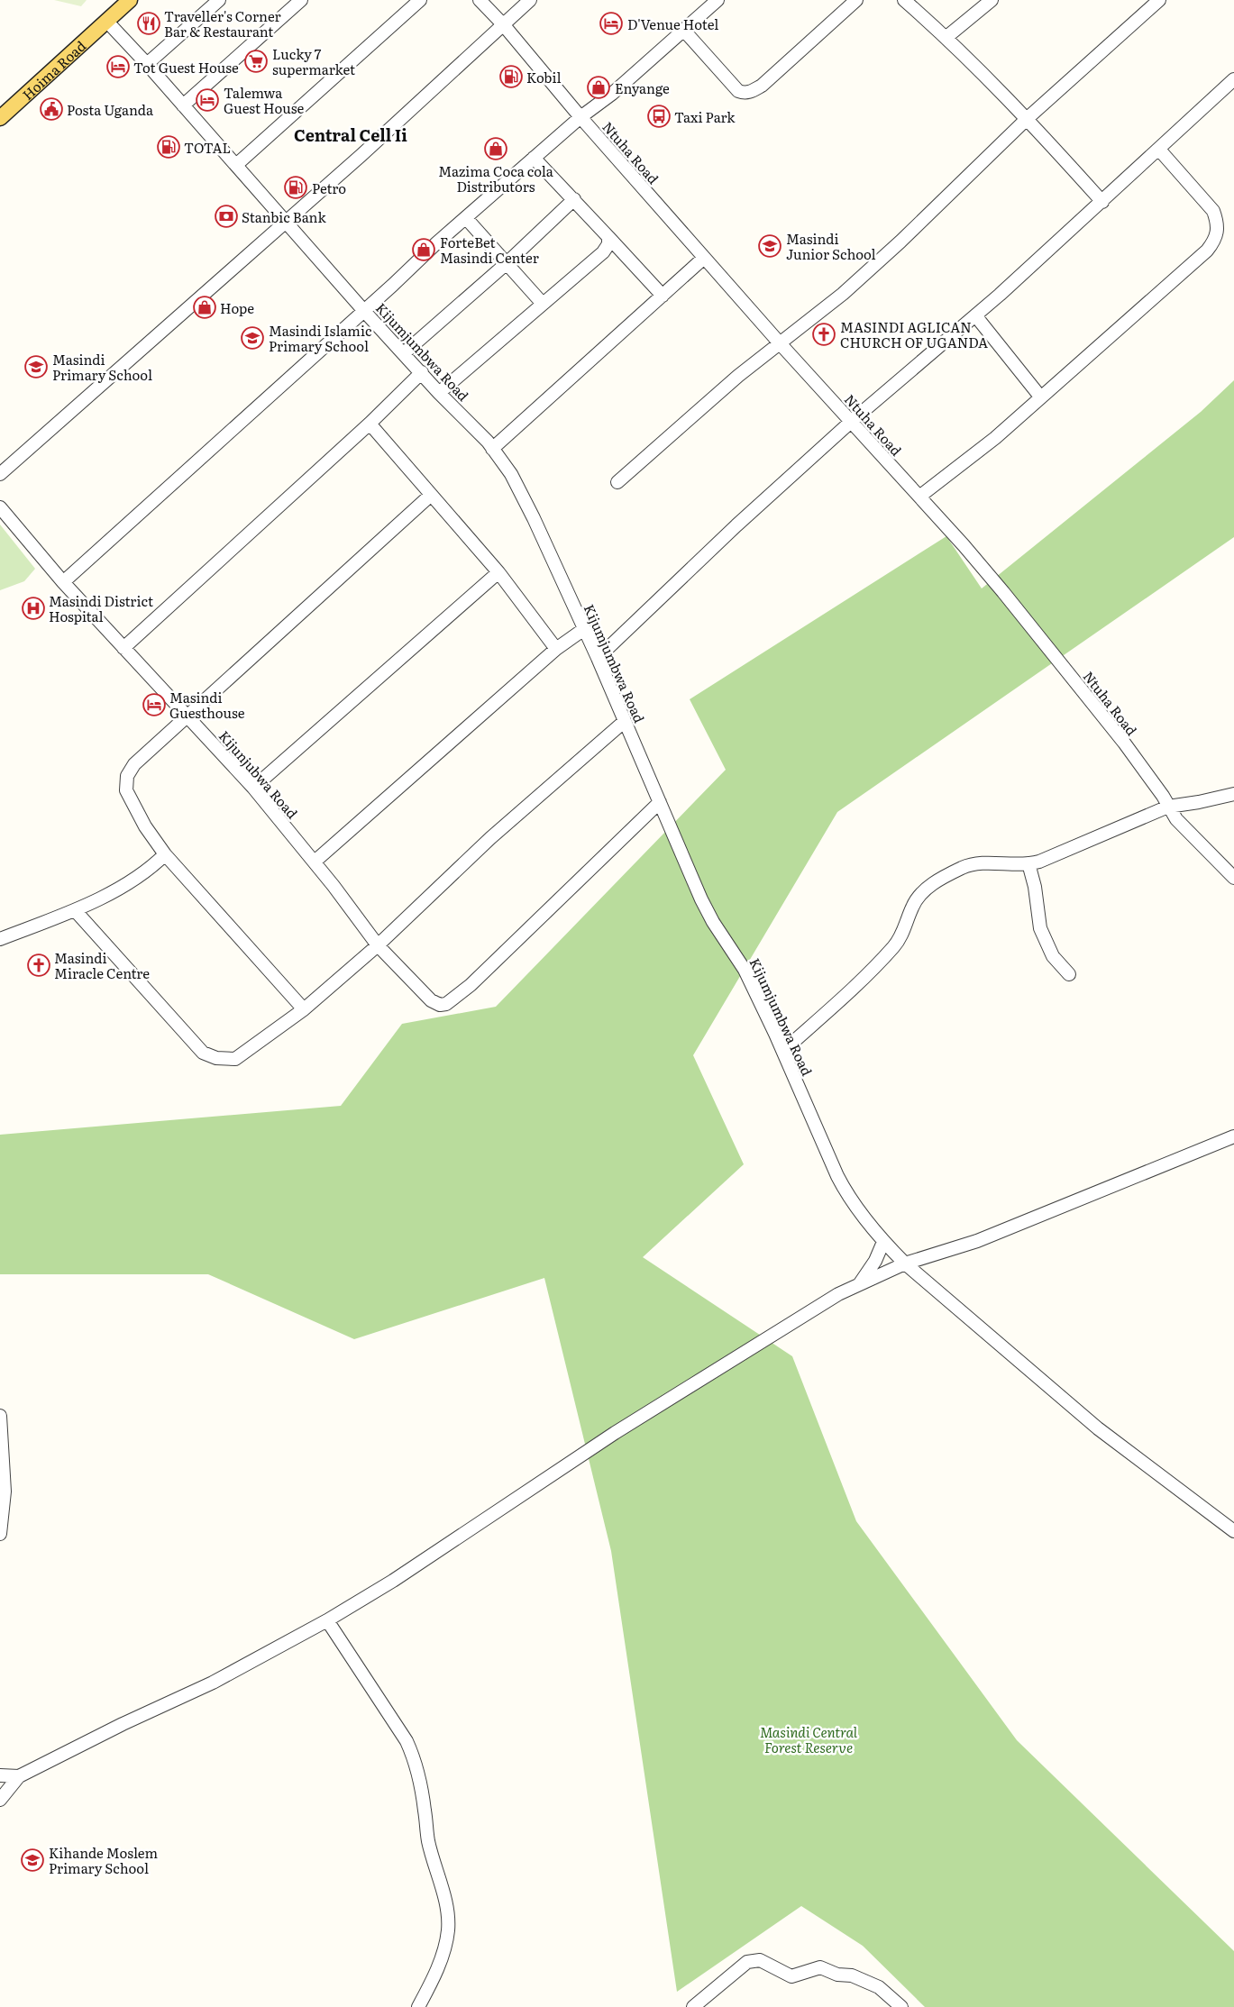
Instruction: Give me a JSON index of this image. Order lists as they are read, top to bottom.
{
  "streets": {
    "main road": ["Hoima Road"],
    "street": ["Ntuha Road", "Kijumjumbwa Road", "Kijunjubwa Road"]
  },
  "crossings": [
    ["Hoima Road", "Kijumjumbwa Road"],
    ["Kijumjumbwa Road", "Kijunjubwa Road"]
  ],
  "districts": ["Central Cell Ii"],
  "parks": ["Masindi Central Forest Reserve"],
  "places": {
    "restaurant": ["Traveller's Corner Bar & Restaurant"],
    "hotel": [
      "D'Venue Hotel",
      "Tot Guest House",
      "Talemwa Guest House",
      "Masindi Guesthouse"
    ],
    "supermarket": ["Lucky 7 supermarket"],
    "fuel station": ["Kobil", "TOTAL", "Petro"],
    "shop": [
      "Enyange",
      "Mazima Coca cola Distributors",
      "ForteBet Masindi Center",
      "Hope"
    ],
    "public building": ["Posta Uganda"],
    "bus stop": ["Taxi Park"],
    "bank": ["Stanbic Bank"],
    "school or university": [
      "Masindi Junior School",
      "Masindi Islamic Primary School",
      "Masindi Primary School",
      "Kihande Moslem Primary School"
    ],
    "church": ["MASINDI AGLICAN CHURCH OF UGANDA", "Masindi Miracle Centre"],
    "hospital": ["Masindi District Hospital"]
  }
}
